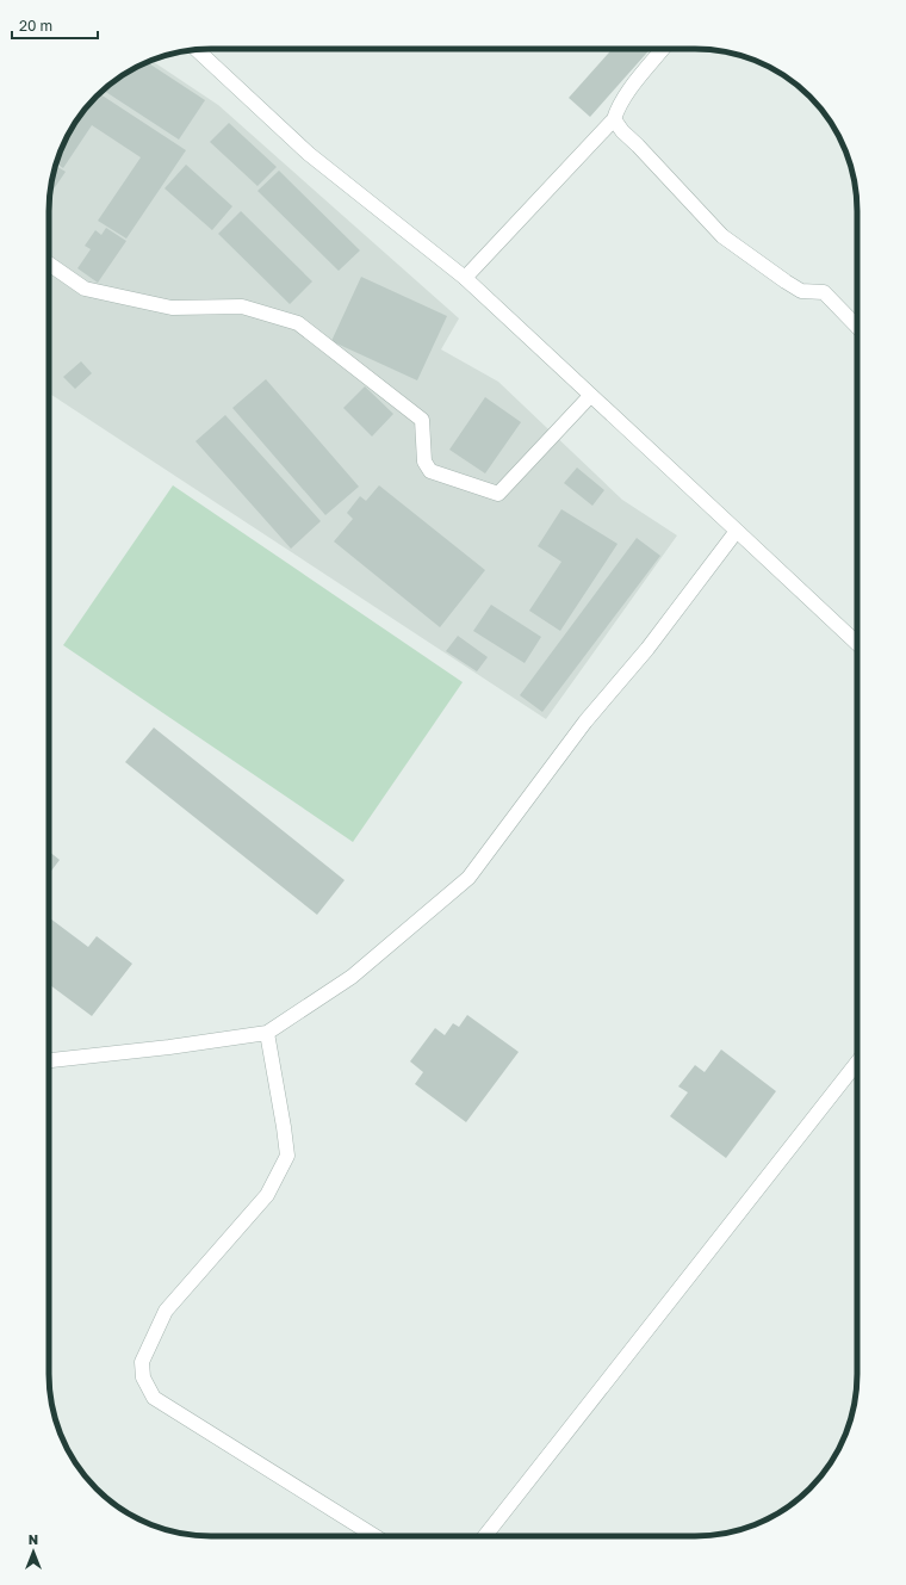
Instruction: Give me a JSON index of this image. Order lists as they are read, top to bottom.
{
  "scale_bar": "20 m",
  "north": "top"
}
